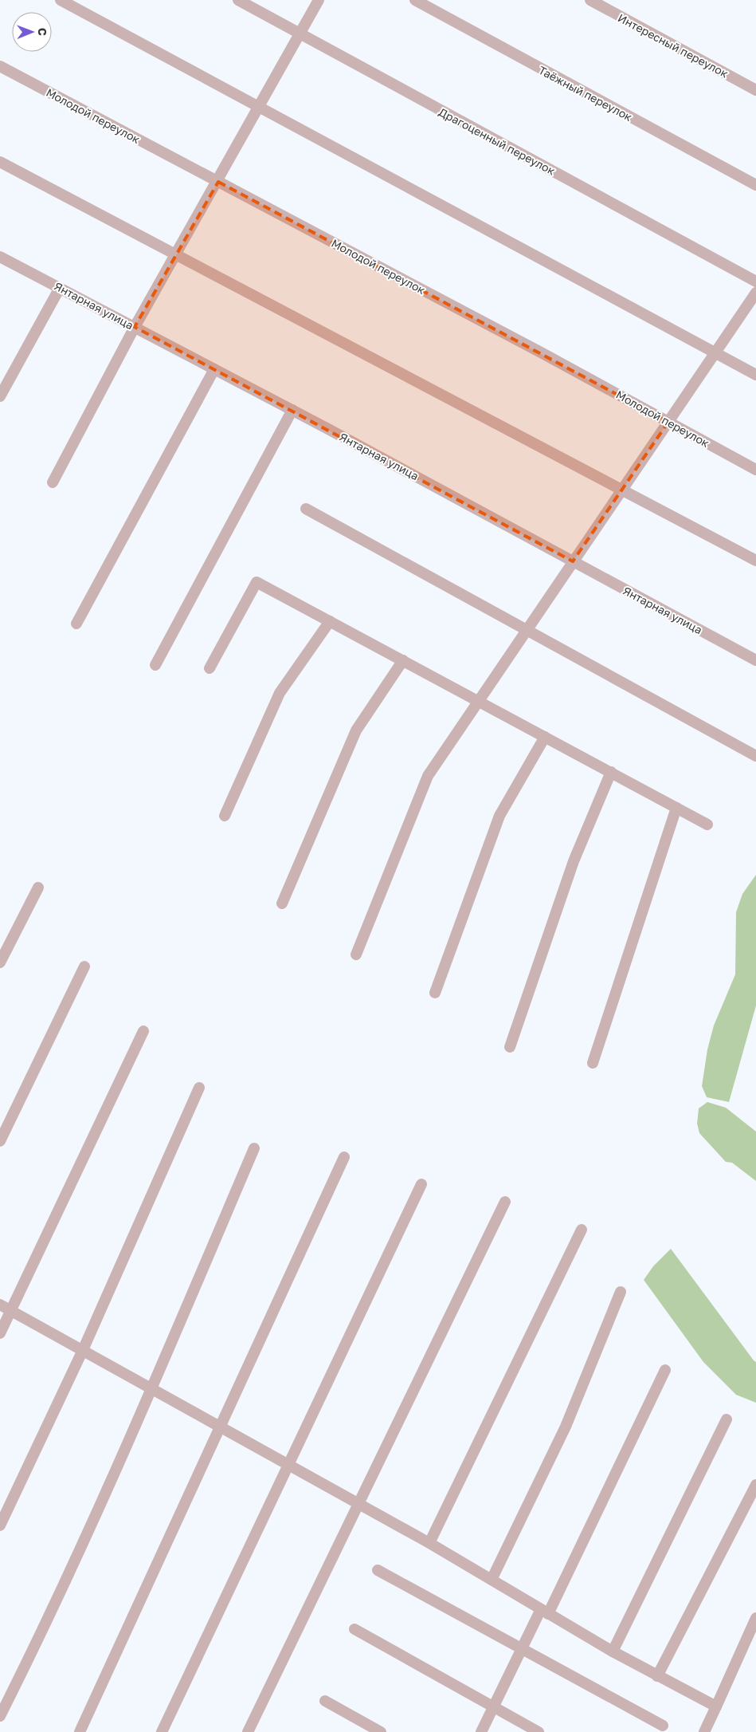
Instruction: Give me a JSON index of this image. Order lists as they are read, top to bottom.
{
  "streets": {
    "street": [
      "Интересный переулок",
      "Таёжный переулок",
      "Молодой переулок",
      "Драгоценный переулок",
      "Янтарная улица"
    ]
  },
  "north": "right"
}
